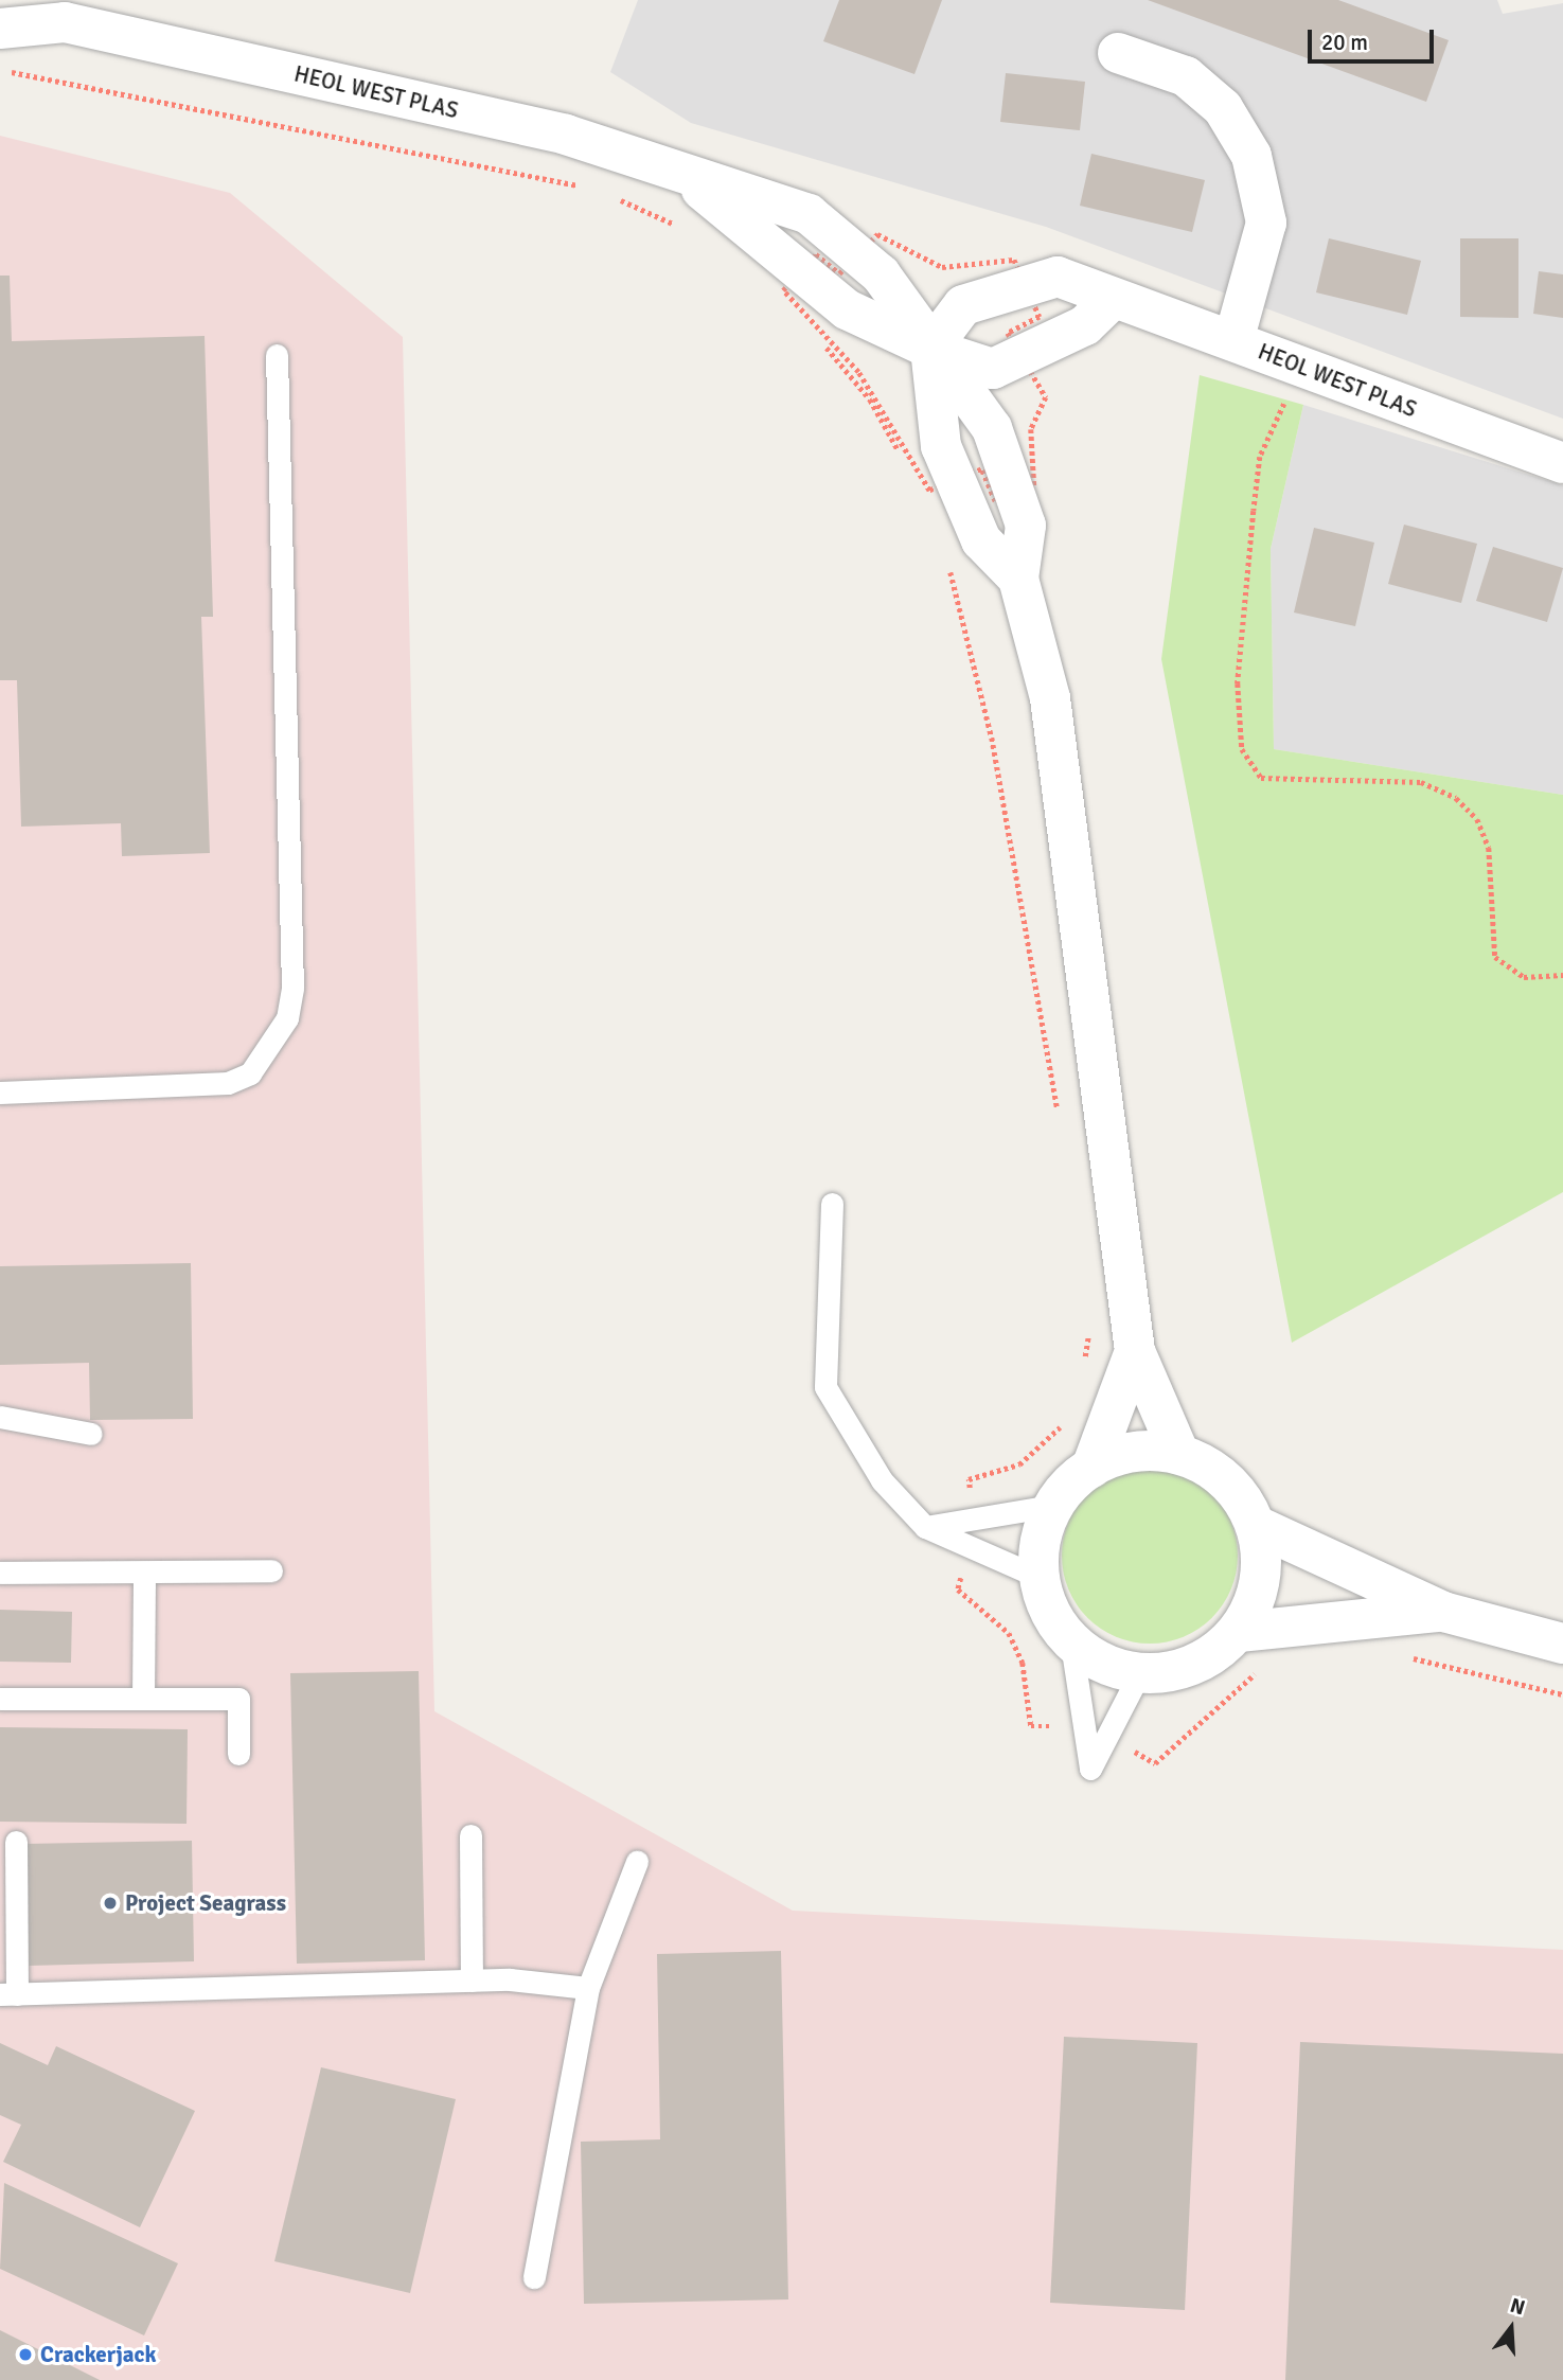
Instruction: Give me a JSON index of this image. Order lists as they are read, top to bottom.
{
  "streets": {
    "street": ["HEOL WEST PLAS"]
  },
  "places": ["Project Seagrass", "Crackerjack"],
  "scale_bar": "20 m",
  "north": "top"
}
